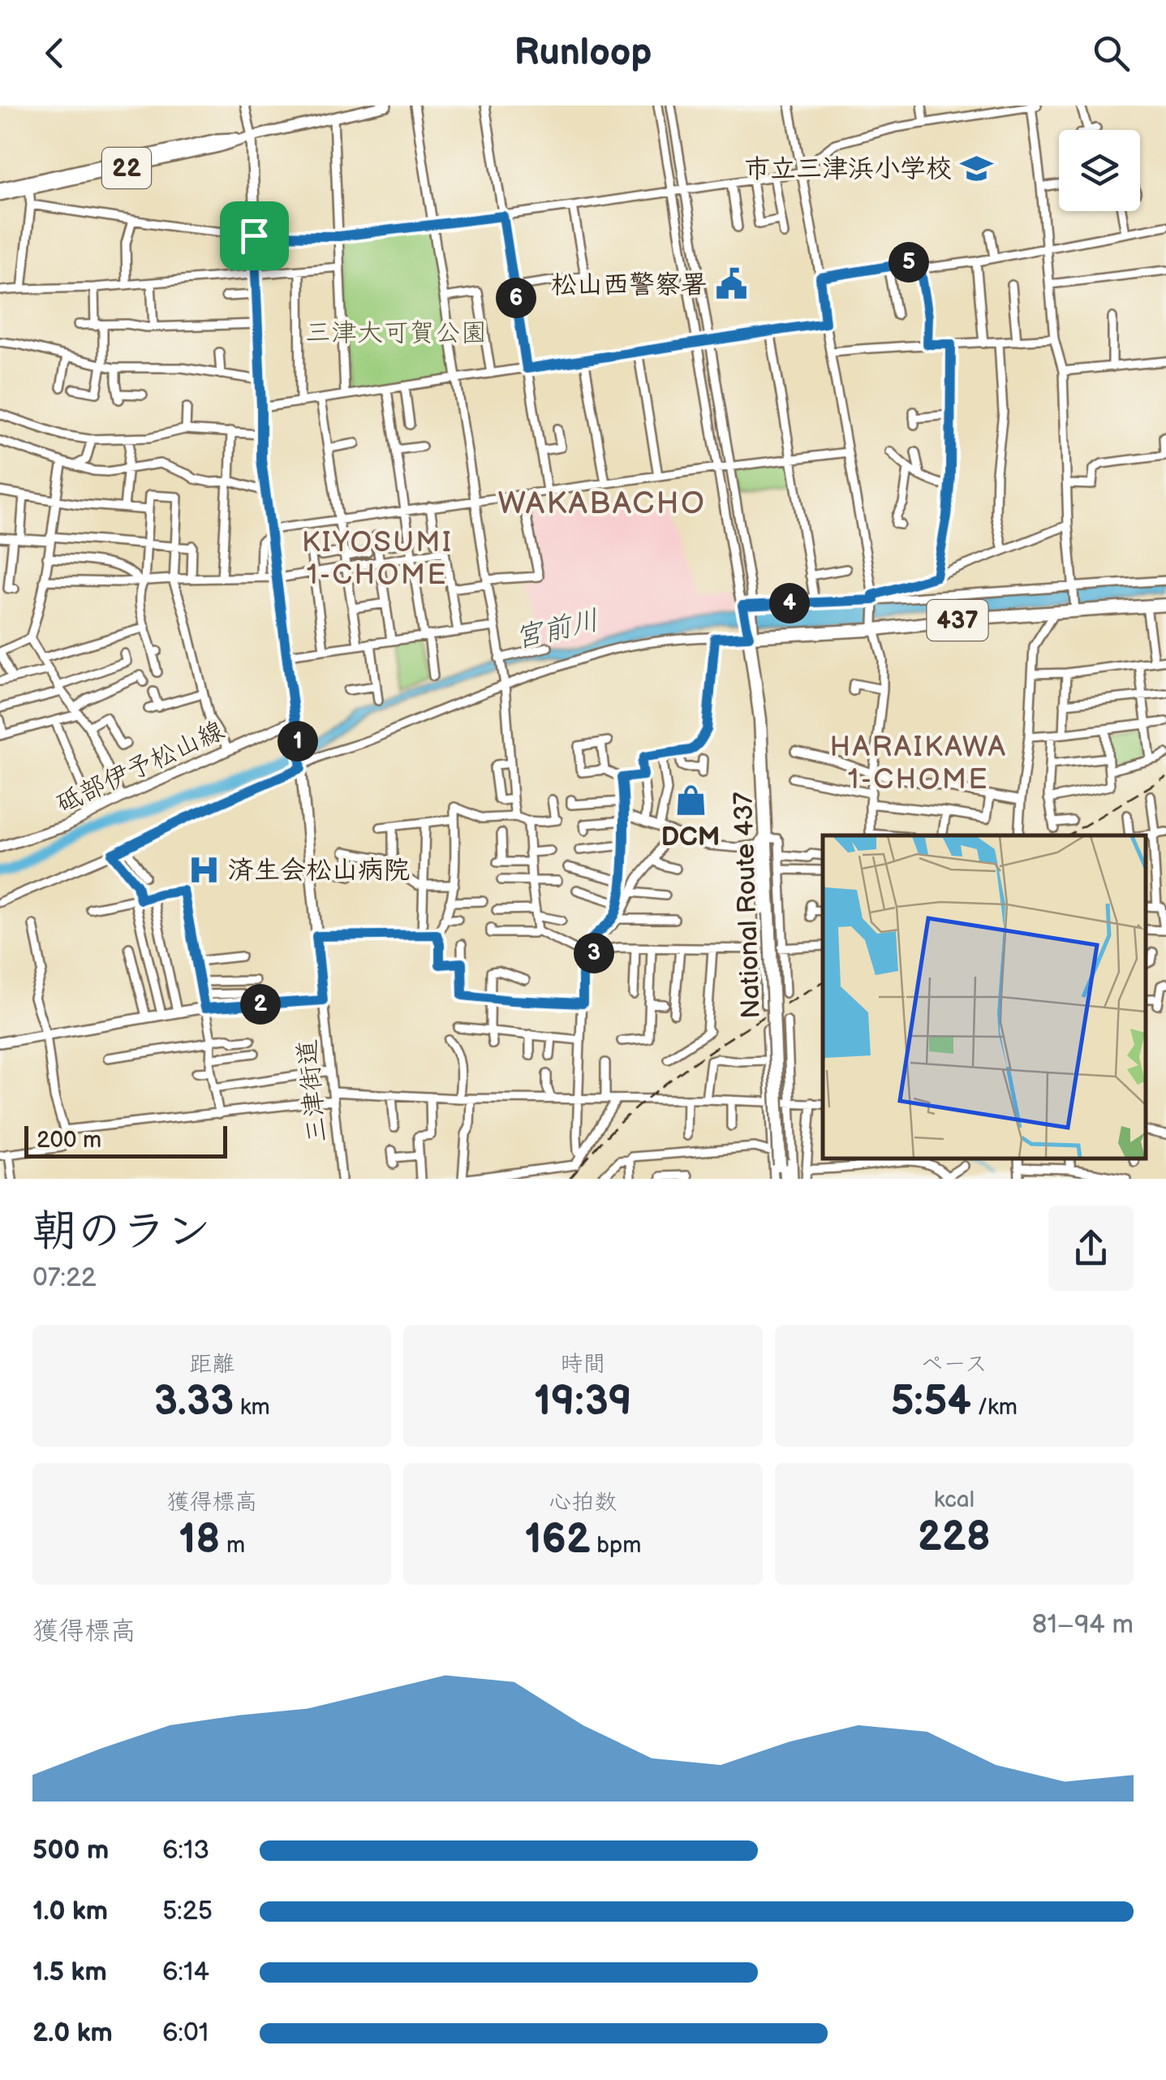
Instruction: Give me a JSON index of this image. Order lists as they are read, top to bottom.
{
  "streets": {
    "highway": ["437", "National Route 437"],
    "main road": ["22", "砥部伊予松山線"],
    "street": ["三津街道"]
  },
  "crossings": [
    ["437", "National Route 437"]
  ],
  "districts": ["WAKABACHO", "KIYOSUMI 1-CHOME", "HARAIKAWA 1-CHOME"],
  "water": ["宮前川"],
  "parks": ["三津大可賀公園"],
  "places": {
    "school or university": ["市立三津浜小学校"],
    "public building": ["松山西警察署"],
    "shop": ["DCM"],
    "hospital": ["済生会松山病院"]
  },
  "scale_bar": "200 m",
  "page": {
    "header": "Runloop",
    "pins": [
      "5",
      "6",
      "4",
      "1",
      "3",
      "2"
    ],
    "scale": "200 m",
    "heading": ["朝のラン", "07:22"],
    "stats": [
      ["距離", "3.33 km"],
      ["時間", "19:39"],
      ["ペース", "5:54 /km"],
      ["獲得標高", "18 m"],
      ["心拍数", "162 bpm"],
      ["kcal", "228"]
    ],
    "chart": ["獲得標高", "81–94 m"],
    "list": [
      {
        "name": "500 m",
        "note": "6:13"
      },
      {
        "name": "1.0 km",
        "note": "5:25"
      },
      {
        "name": "1.5 km",
        "note": "6:14"
      },
      {
        "name": "2.0 km",
        "note": "6:01"
      }
    ]
  }
}
